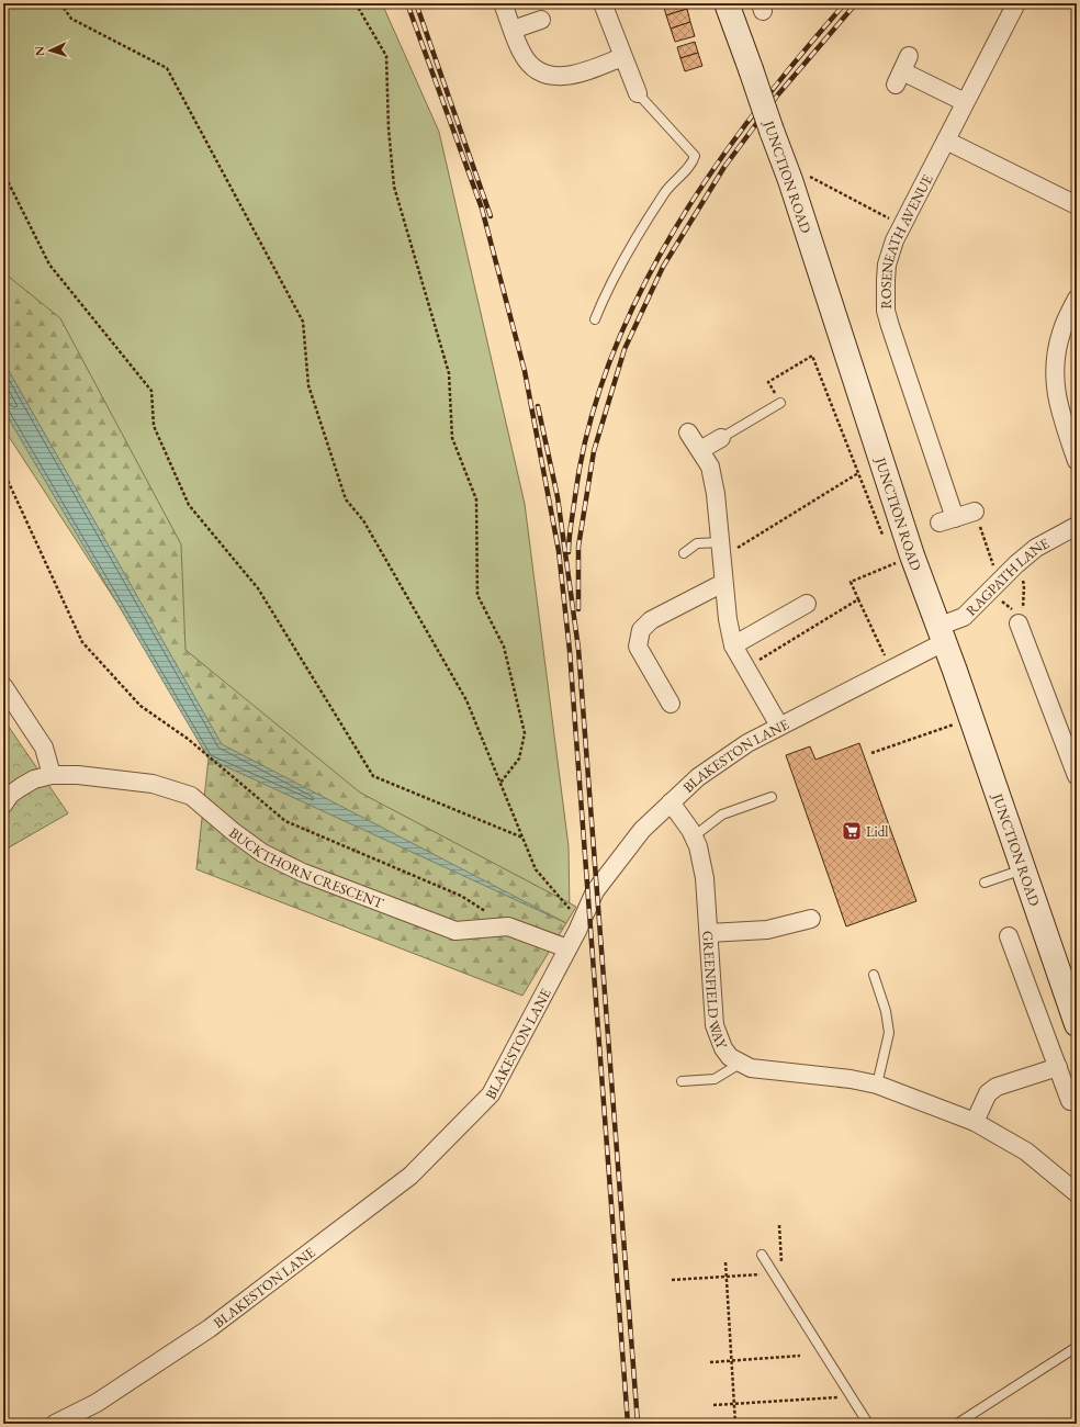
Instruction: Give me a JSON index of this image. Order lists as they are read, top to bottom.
{
  "streets": {
    "main road": ["JUNCTION ROAD"],
    "street": [
      "ROSENEATH AVENUE",
      "RAGPATH LANE",
      "BLAKESTON LANE",
      "BUCKTHORN CRESCENT",
      "GREENFIELD WAY"
    ]
  },
  "crossings": [
    ["JUNCTION ROAD", "RAGPATH LANE"],
    ["JUNCTION ROAD", "BLAKESTON LANE"],
    ["RAGPATH LANE", "BLAKESTON LANE"],
    ["BLAKESTON LANE", "BUCKTHORN CRESCENT"],
    ["BLAKESTON LANE", "GREENFIELD WAY"]
  ],
  "places": {
    "supermarket": ["Lidl"]
  },
  "north": "left"
}
